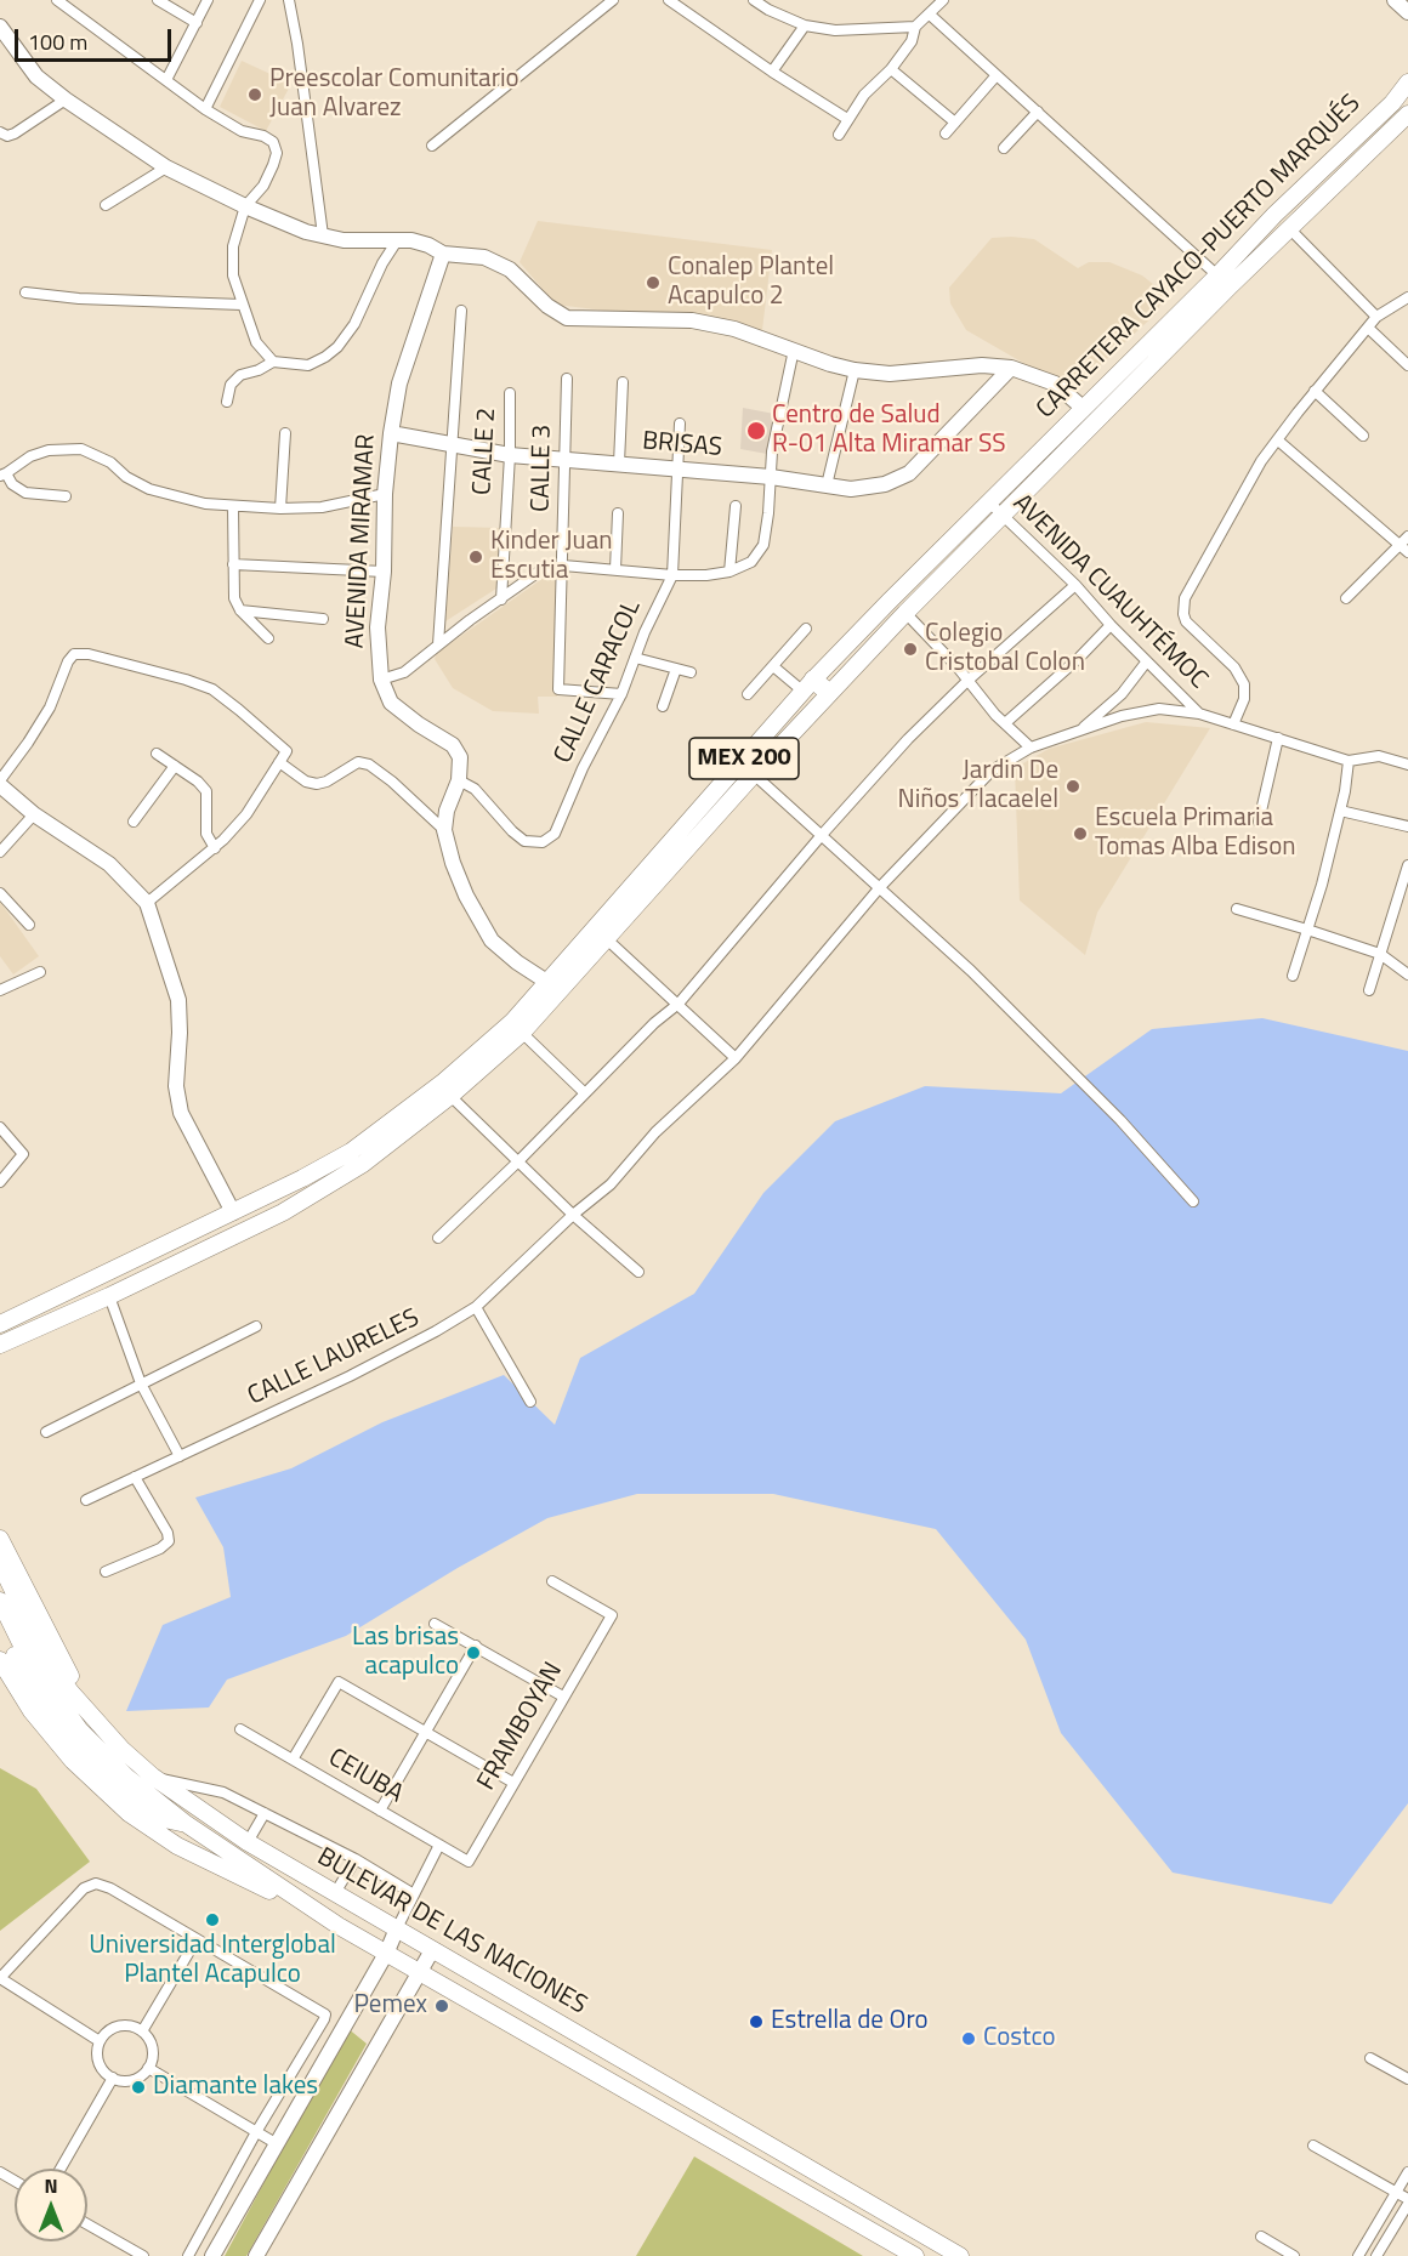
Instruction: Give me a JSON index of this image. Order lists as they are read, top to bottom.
{
  "streets": {
    "main road": ["CARRETERA CAYACO-PUERTO MARQUÉS", "MEX 200", "BULEVAR DE LAS NACIONES"],
    "street": [
      "BRISAS",
      "CALLE 2",
      "CALLE 3",
      "AVENIDA MIRAMAR",
      "AVENIDA CUAUHTÉMOC",
      "CALLE CARACOL",
      "CALLE LAURELES",
      "FRAMBOYAN",
      "CEIUBA"
    ]
  },
  "crossings": [
    ["CARRETERA CAYACO-PUERTO MARQUÉS", "AVENIDA MIRAMAR"],
    ["CARRETERA CAYACO-PUERTO MARQUÉS", "AVENIDA CUAUHTÉMOC"],
    ["BRISAS", "CALLE 2"],
    ["BRISAS", "CALLE 3"],
    ["BRISAS", "AVENIDA MIRAMAR"],
    ["BRISAS", "CALLE CARACOL"],
    ["CALLE 3", "CALLE CARACOL"],
    ["AVENIDA MIRAMAR", "CALLE CARACOL"],
    ["AVENIDA CUAUHTÉMOC", "CALLE LAURELES"],
    ["FRAMBOYAN", "CEIUBA"]
  ],
  "places": [
    "Preescolar Comunitario Juan Alvarez",
    "Conalep Plantel Acapulco 2",
    "Centro de Salud R-01 Alta Miramar SS",
    "Kinder Juan Escutia",
    "Colegio Cristobal Colon",
    "Jardin De Niños Tlacaelel",
    "Escuela Primaria Tomas Alba Edison",
    "Las brisas acapulco",
    "Universidad Interglobal Plantel Acapulco",
    "Pemex",
    "Estrella de Oro",
    "Costco",
    "Diamante lakes"
  ],
  "scale_bar": "100 m",
  "north": "top"
}
